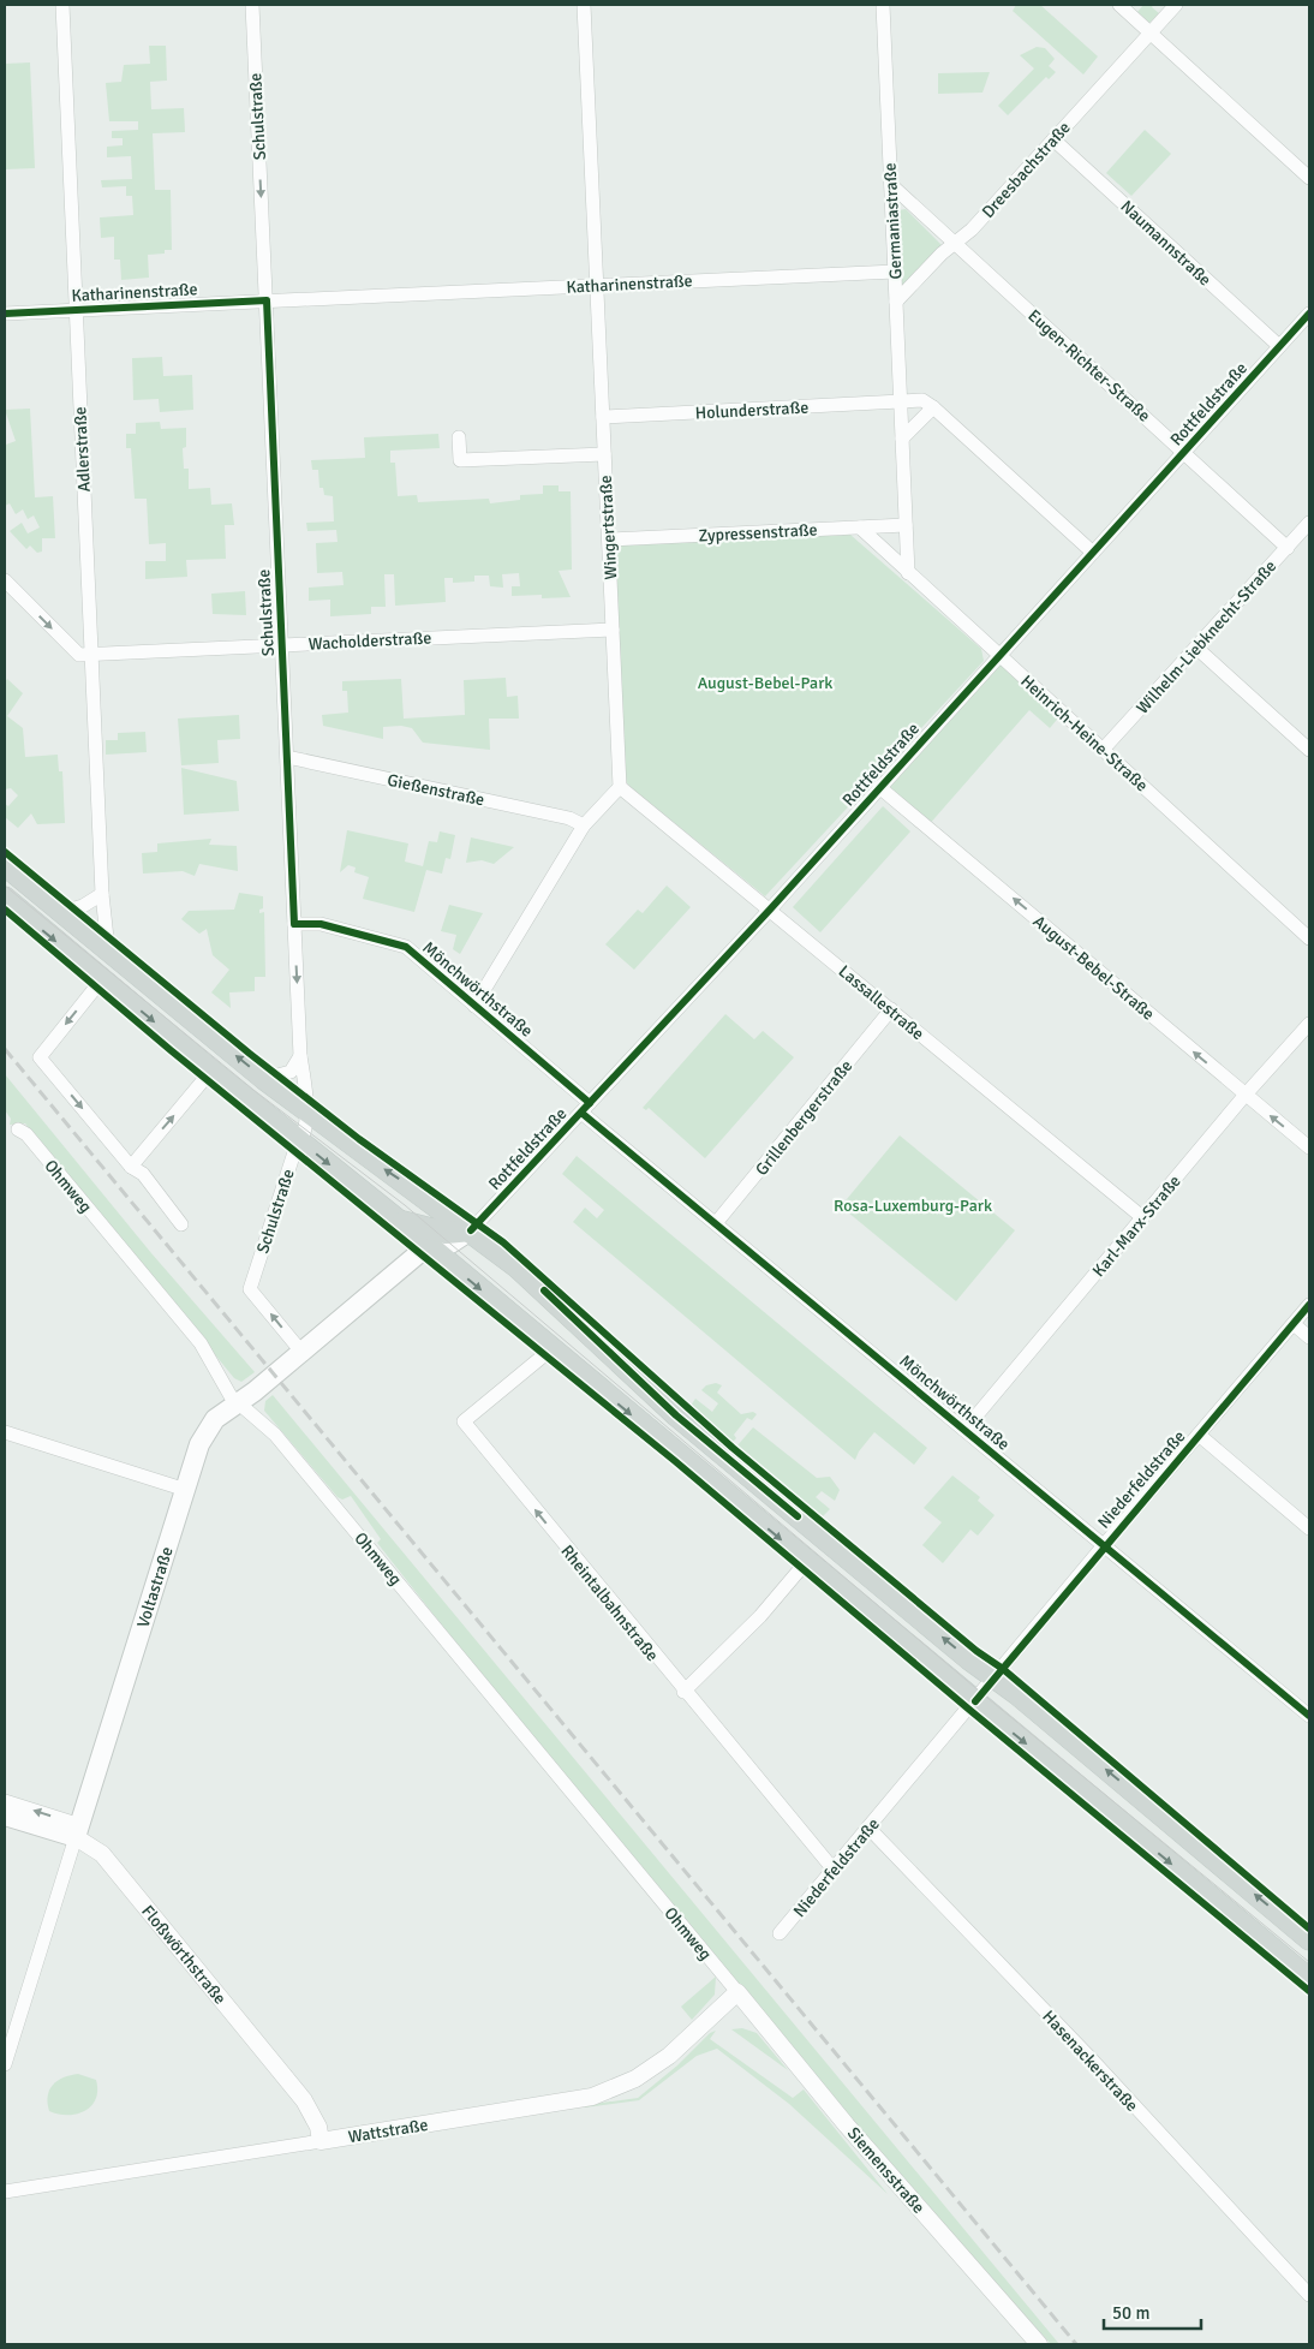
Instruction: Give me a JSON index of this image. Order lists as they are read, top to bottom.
{
  "streets": {
    "main road": ["Voltastraße", "Floßwörthstraße"],
    "street": [
      "Schulstraße",
      "Dreesbachstraße",
      "Germaniastraße",
      "Naumannstraße",
      "Katharinenstraße",
      "Eugen-Richter-Straße",
      "Rottfeldstraße",
      "Holunderstraße",
      "Adlerstraße",
      "Wingertstraße",
      "Zypressenstraße",
      "Wilhelm-Liebknecht-Straße",
      "Wacholderstraße",
      "Heinrich-Heine-Straße",
      "Gießenstraße",
      "August-Bebel-Straße",
      "Mönchwörthstraße",
      "Lassallestraße",
      "Grillenbergerstraße",
      "Ohmweg",
      "Karl-Marx-Straße",
      "Niederfeldstraße",
      "Rheintalbahnstraße",
      "Hasenackerstraße",
      "Wattstraße",
      "Siemensstraße"
    ]
  },
  "crossings": [
    ["Schulstraße", "Katharinenstraße"],
    ["Schulstraße", "Wacholderstraße"],
    ["Schulstraße", "Gießenstraße"],
    ["Schulstraße", "Mönchwörthstraße"],
    ["Schulstraße", "Voltastraße"],
    ["Dreesbachstraße", "Germaniastraße"],
    ["Dreesbachstraße", "Naumannstraße"],
    ["Dreesbachstraße", "Eugen-Richter-Straße"],
    ["Germaniastraße", "Katharinenstraße"],
    ["Germaniastraße", "Eugen-Richter-Straße"],
    ["Germaniastraße", "Holunderstraße"],
    ["Germaniastraße", "Zypressenstraße"],
    ["Germaniastraße", "Heinrich-Heine-Straße"],
    ["Naumannstraße", "Rottfeldstraße"],
    ["Katharinenstraße", "Adlerstraße"],
    ["Katharinenstraße", "Wingertstraße"],
    ["Eugen-Richter-Straße", "Rottfeldstraße"],
    ["Eugen-Richter-Straße", "Wilhelm-Liebknecht-Straße"],
    ["Rottfeldstraße", "Heinrich-Heine-Straße"],
    ["Rottfeldstraße", "August-Bebel-Straße"],
    ["Rottfeldstraße", "Mönchwörthstraße"],
    ["Rottfeldstraße", "Lassallestraße"],
    ["Holunderstraße", "Wingertstraße"],
    ["Adlerstraße", "Wacholderstraße"],
    ["Wingertstraße", "Zypressenstraße"],
    ["Wingertstraße", "Wacholderstraße"],
    ["Wingertstraße", "Lassallestraße"],
    ["Zypressenstraße", "Heinrich-Heine-Straße"],
    ["Wilhelm-Liebknecht-Straße", "Heinrich-Heine-Straße"],
    ["August-Bebel-Straße", "Karl-Marx-Straße"],
    ["Mönchwörthstraße", "Grillenbergerstraße"],
    ["Mönchwörthstraße", "Karl-Marx-Straße"],
    ["Mönchwörthstraße", "Niederfeldstraße"],
    ["Lassallestraße", "Grillenbergerstraße"],
    ["Lassallestraße", "Karl-Marx-Straße"],
    ["Ohmweg", "Voltastraße"],
    ["Ohmweg", "Wattstraße"],
    ["Ohmweg", "Siemensstraße"],
    ["Niederfeldstraße", "Rheintalbahnstraße"],
    ["Niederfeldstraße", "Hasenackerstraße"],
    ["Voltastraße", "Floßwörthstraße"],
    ["Floßwörthstraße", "Wattstraße"],
    ["Wattstraße", "Siemensstraße"]
  ],
  "one_way": ["August-Bebel-Straße"],
  "parks": ["August-Bebel-Park", "Rosa-Luxemburg-Park"],
  "scale_bar": "50 m"
}
